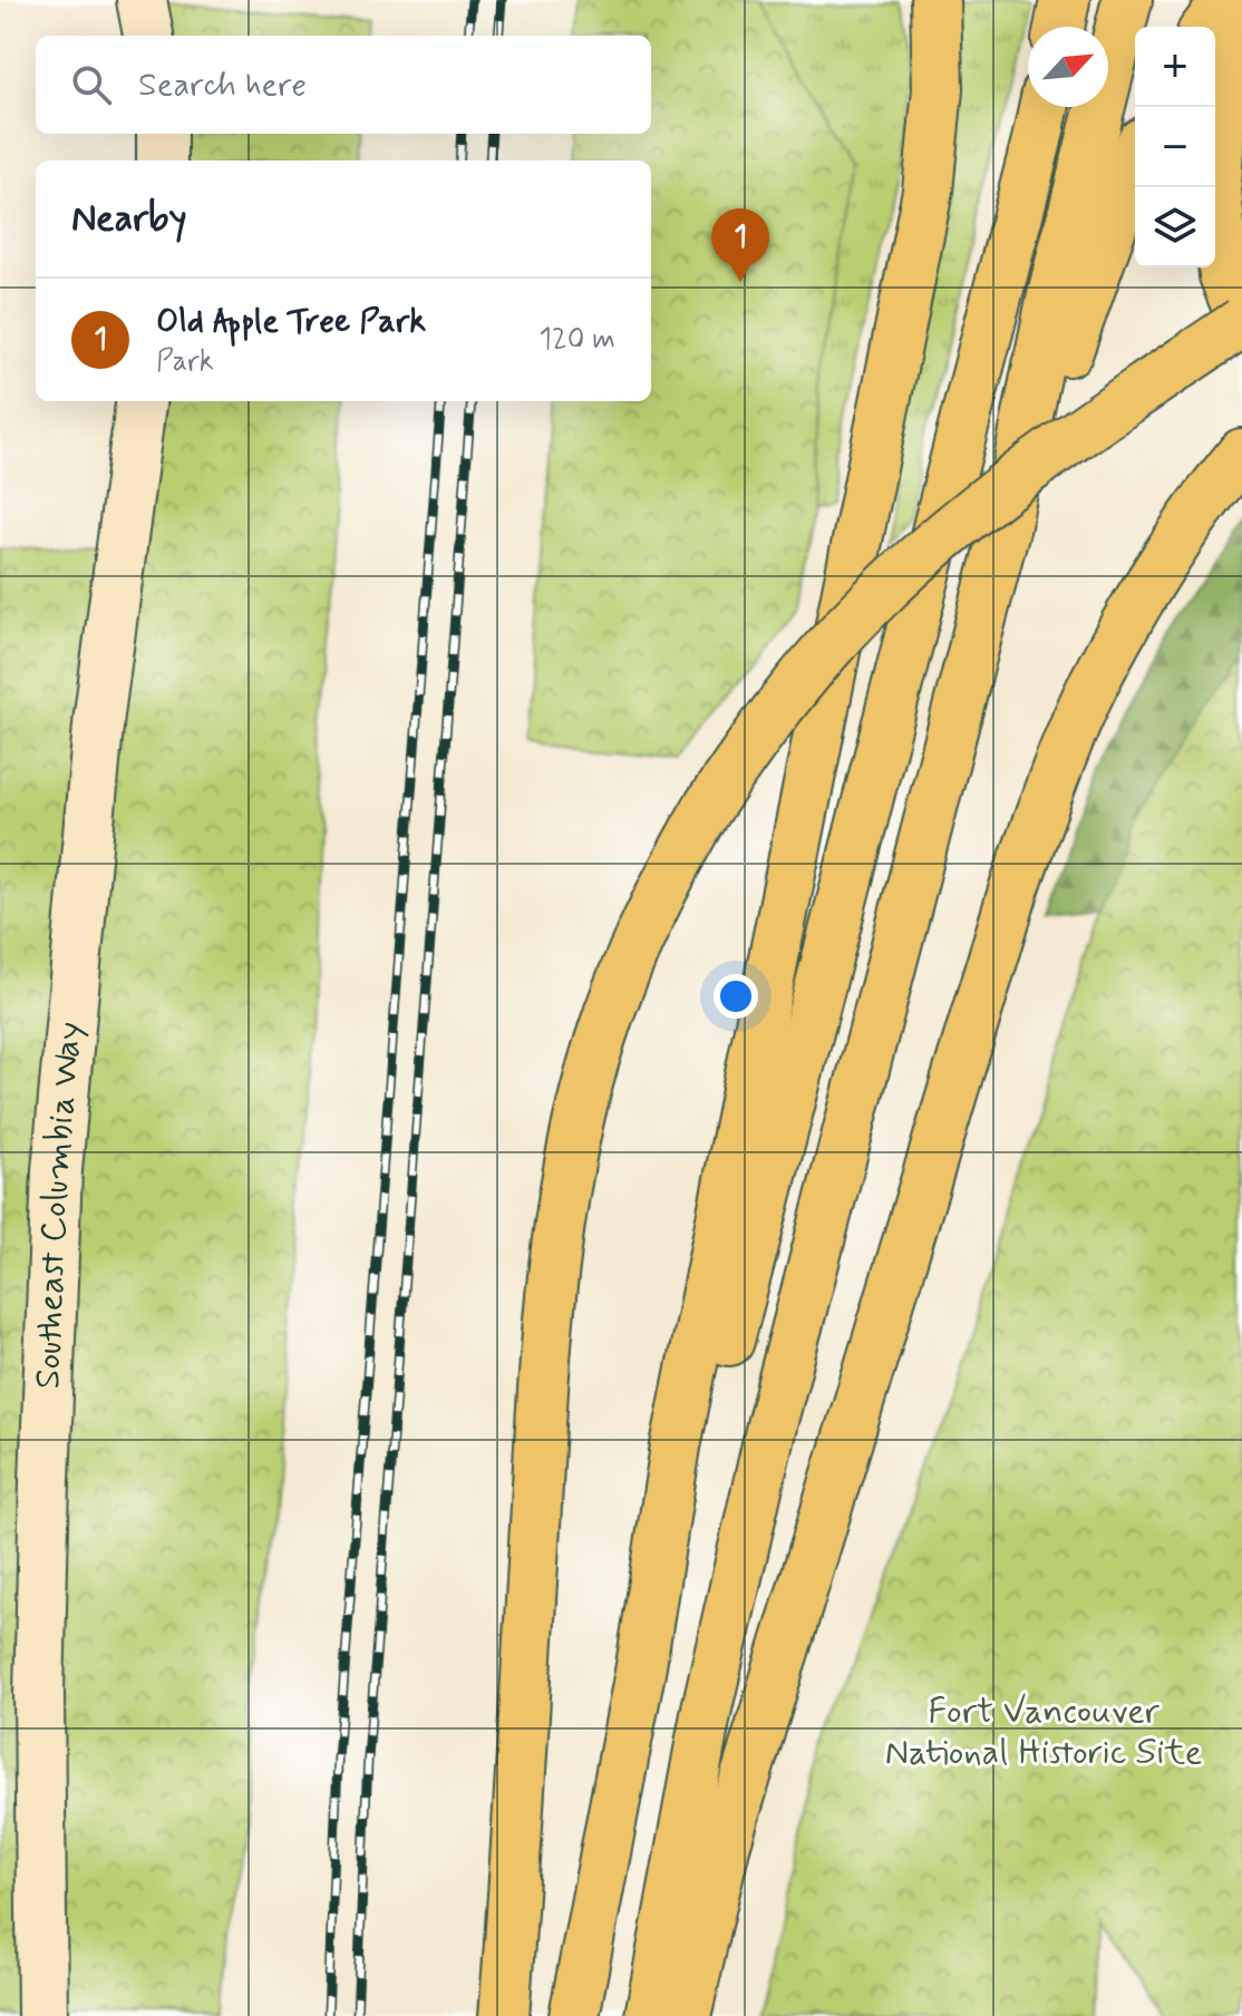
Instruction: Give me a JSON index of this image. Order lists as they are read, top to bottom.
{
  "streets": {
    "street": ["Southeast Columbia Way"]
  },
  "parks": ["Fort Vancouver National Historic Site"],
  "north": "top right",
  "page": {
    "map_buttons": ["+", "−"],
    "search": "Search here",
    "heading": "Nearby",
    "pins": "1",
    "list": [
      {
        "mark": "1",
        "name": "Old Apple Tree Park",
        "note": "Park",
        "value": "120 m"
      }
    ]
  }
}
